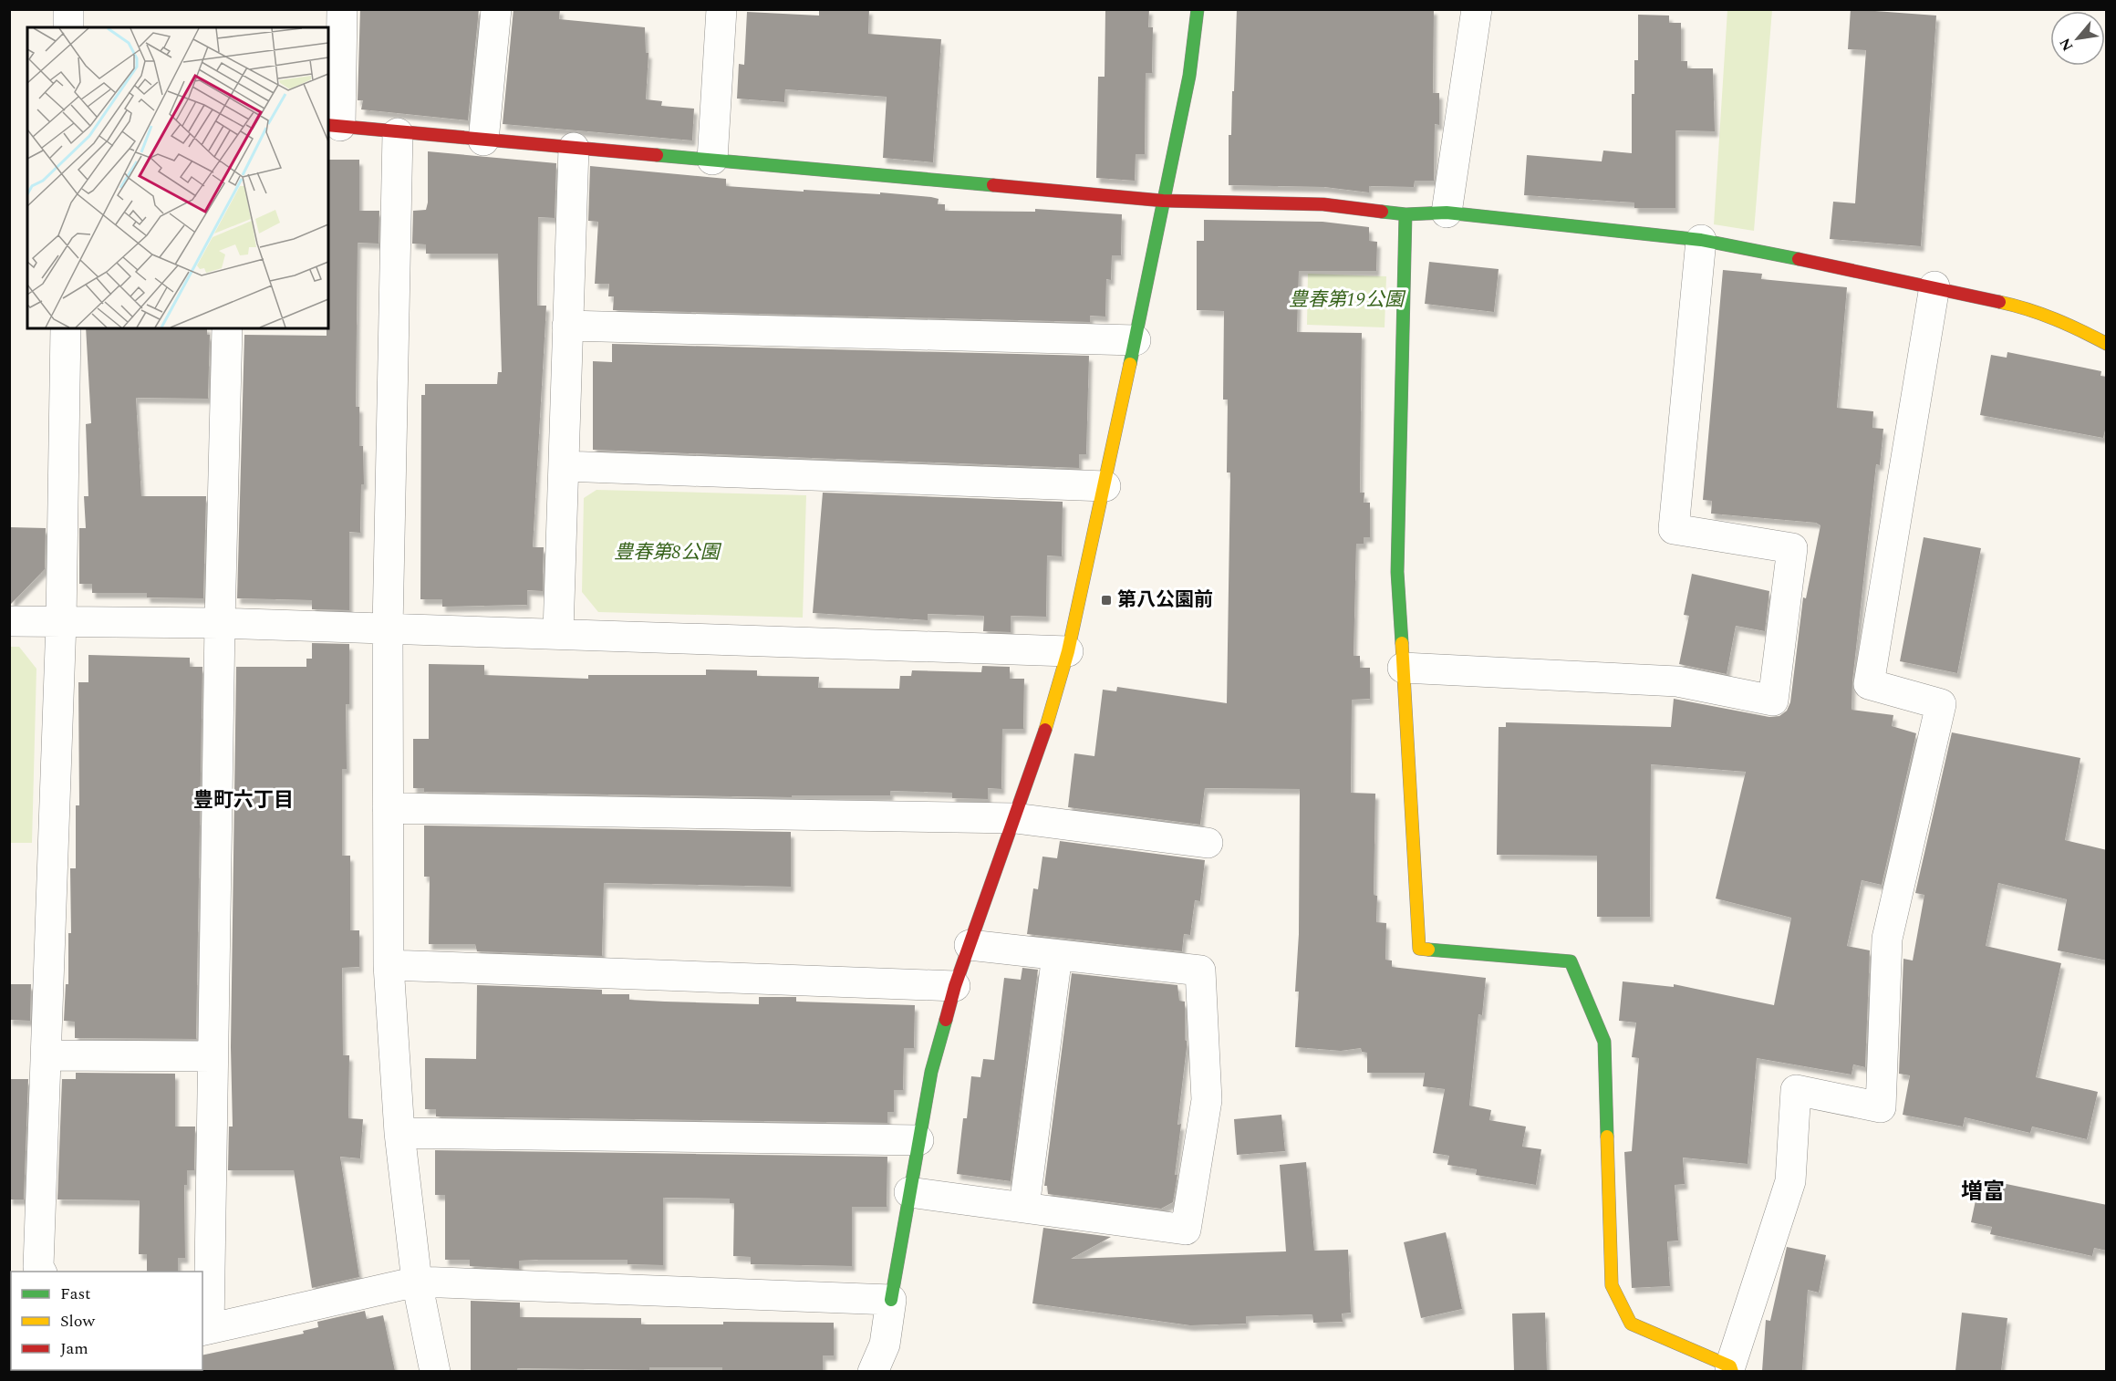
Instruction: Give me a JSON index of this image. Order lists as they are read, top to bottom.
{
  "districts": ["豊町六丁目", "増富"],
  "parks": ["豊春第19公園", "豊春第8公園"],
  "places": {
    "transit": ["第八公園前"]
  },
  "legend": ["Fast", "Slow", "Jam"],
  "north": "bottom left"
}
